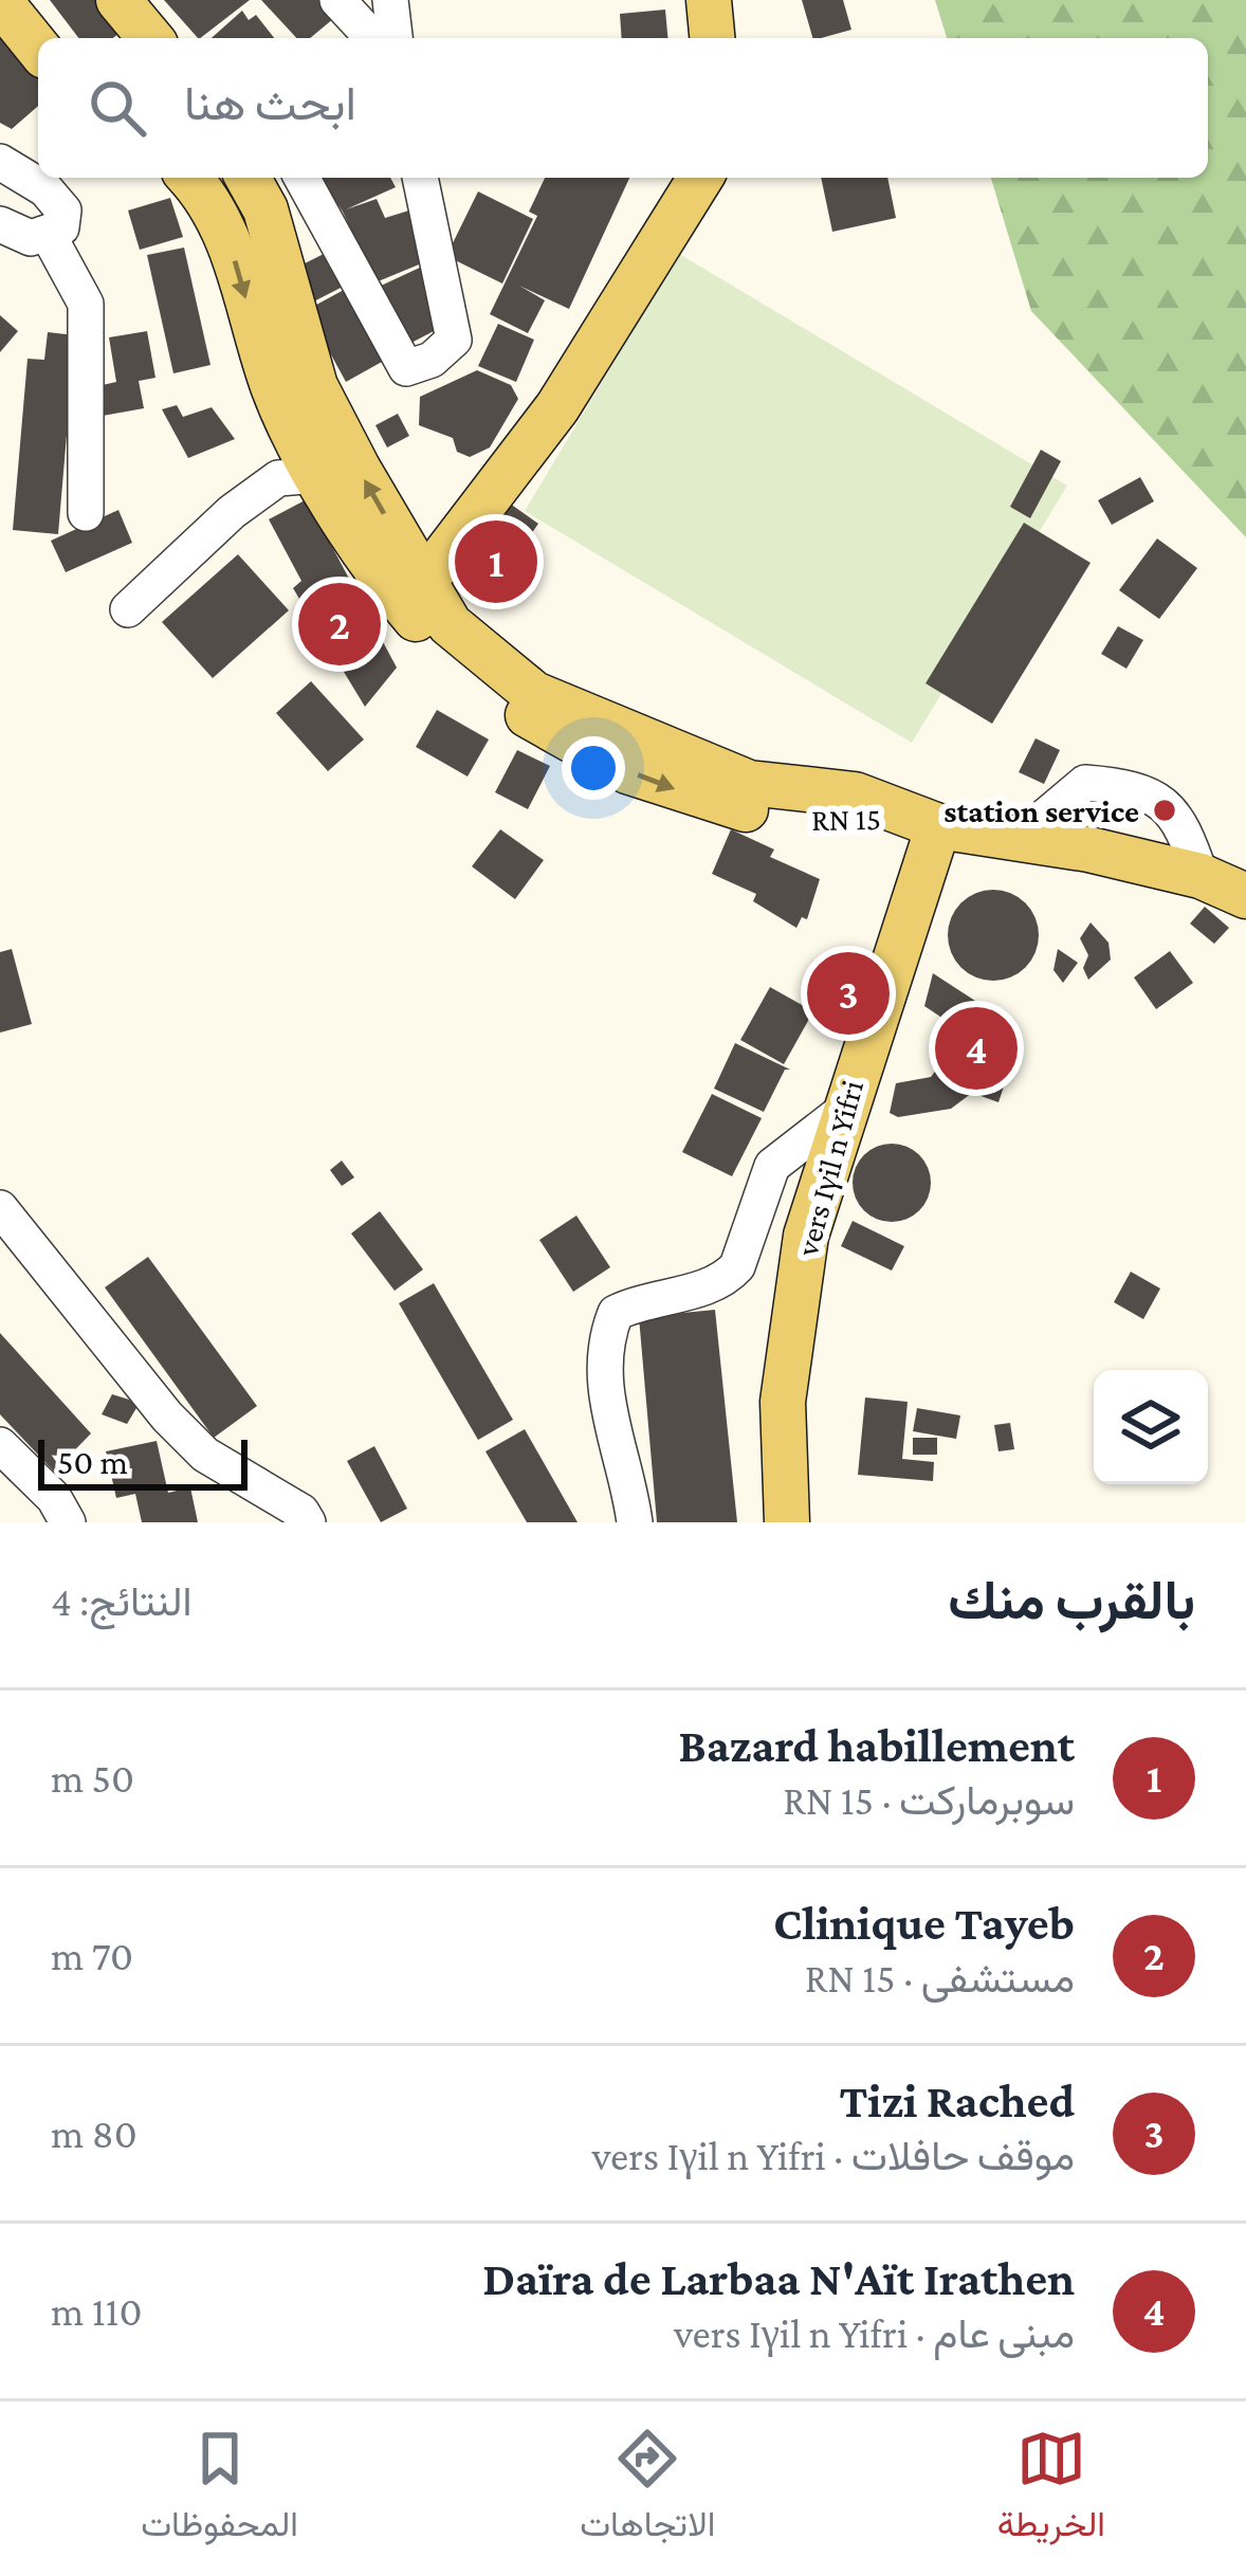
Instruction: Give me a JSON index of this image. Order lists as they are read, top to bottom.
{
  "streets": {
    "main road": ["RN 15", "vers Iγil n Yifri"]
  },
  "crossings": [
    ["RN 15", "vers Iγil n Yifri"]
  ],
  "places": ["station service"],
  "scale_bar": "50 m",
  "page": {
    "search": "ابحث هنا",
    "pins": [
      "1",
      "2",
      "3",
      "4"
    ],
    "scale": "50 m",
    "heading": ["بالقرب منك", "النتائج: 4"],
    "list": [
      {
        "mark": "1",
        "name": "Bazard habillement",
        "note": "سوبرماركت · RN 15",
        "value": "50 m"
      },
      {
        "mark": "2",
        "name": "Clinique Tayeb",
        "note": "مستشفى · RN 15",
        "value": "70 m"
      },
      {
        "mark": "3",
        "name": "Tizi Rached",
        "note": "موقف حافلات · vers Iγil n Yifri",
        "value": "80 m"
      },
      {
        "mark": "4",
        "name": "Daïra de Larbaa N'Aït Irathen",
        "note": "مبنى عام · vers Iγil n Yifri",
        "value": "110 m"
      }
    ],
    "nav": ["الخريطة", "الاتجاهات", "المحفوظات"]
  }
}
